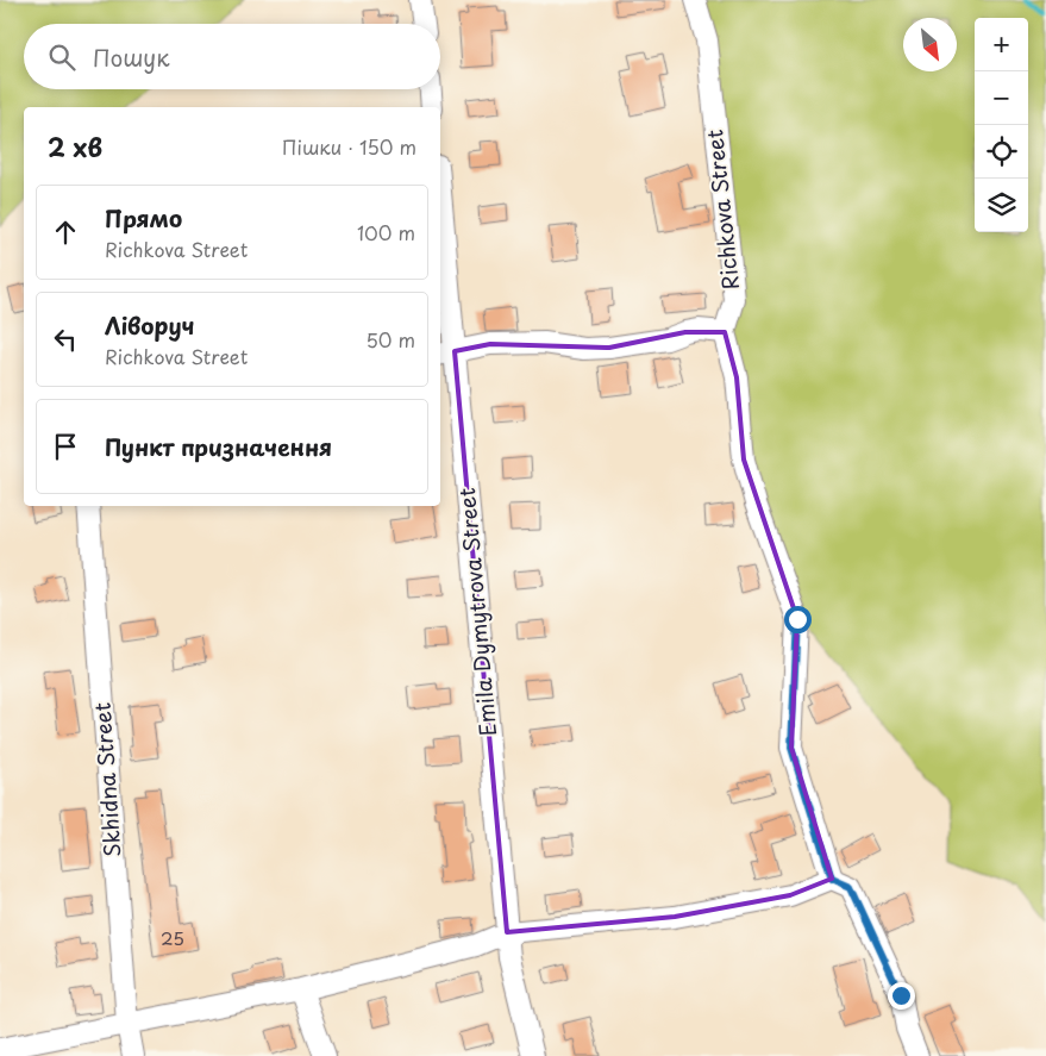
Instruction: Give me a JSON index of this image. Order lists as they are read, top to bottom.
{
  "streets": {
    "street": ["Richkova Street", "Emila Dymytrova Street", "Skhidna Street"]
  },
  "house_numbers": ["25"],
  "north": "bottom right",
  "page": {
    "map_buttons": ["+", "−"],
    "search": "Пошук",
    "heading": ["2 хв", "Пішки · 150 m"],
    "list": [
      ["Прямо", "Richkova Street", "100 m"],
      ["Ліворуч", "Richkova Street", "50 m"],
      "Пункт призначення"
    ]
  }
}
